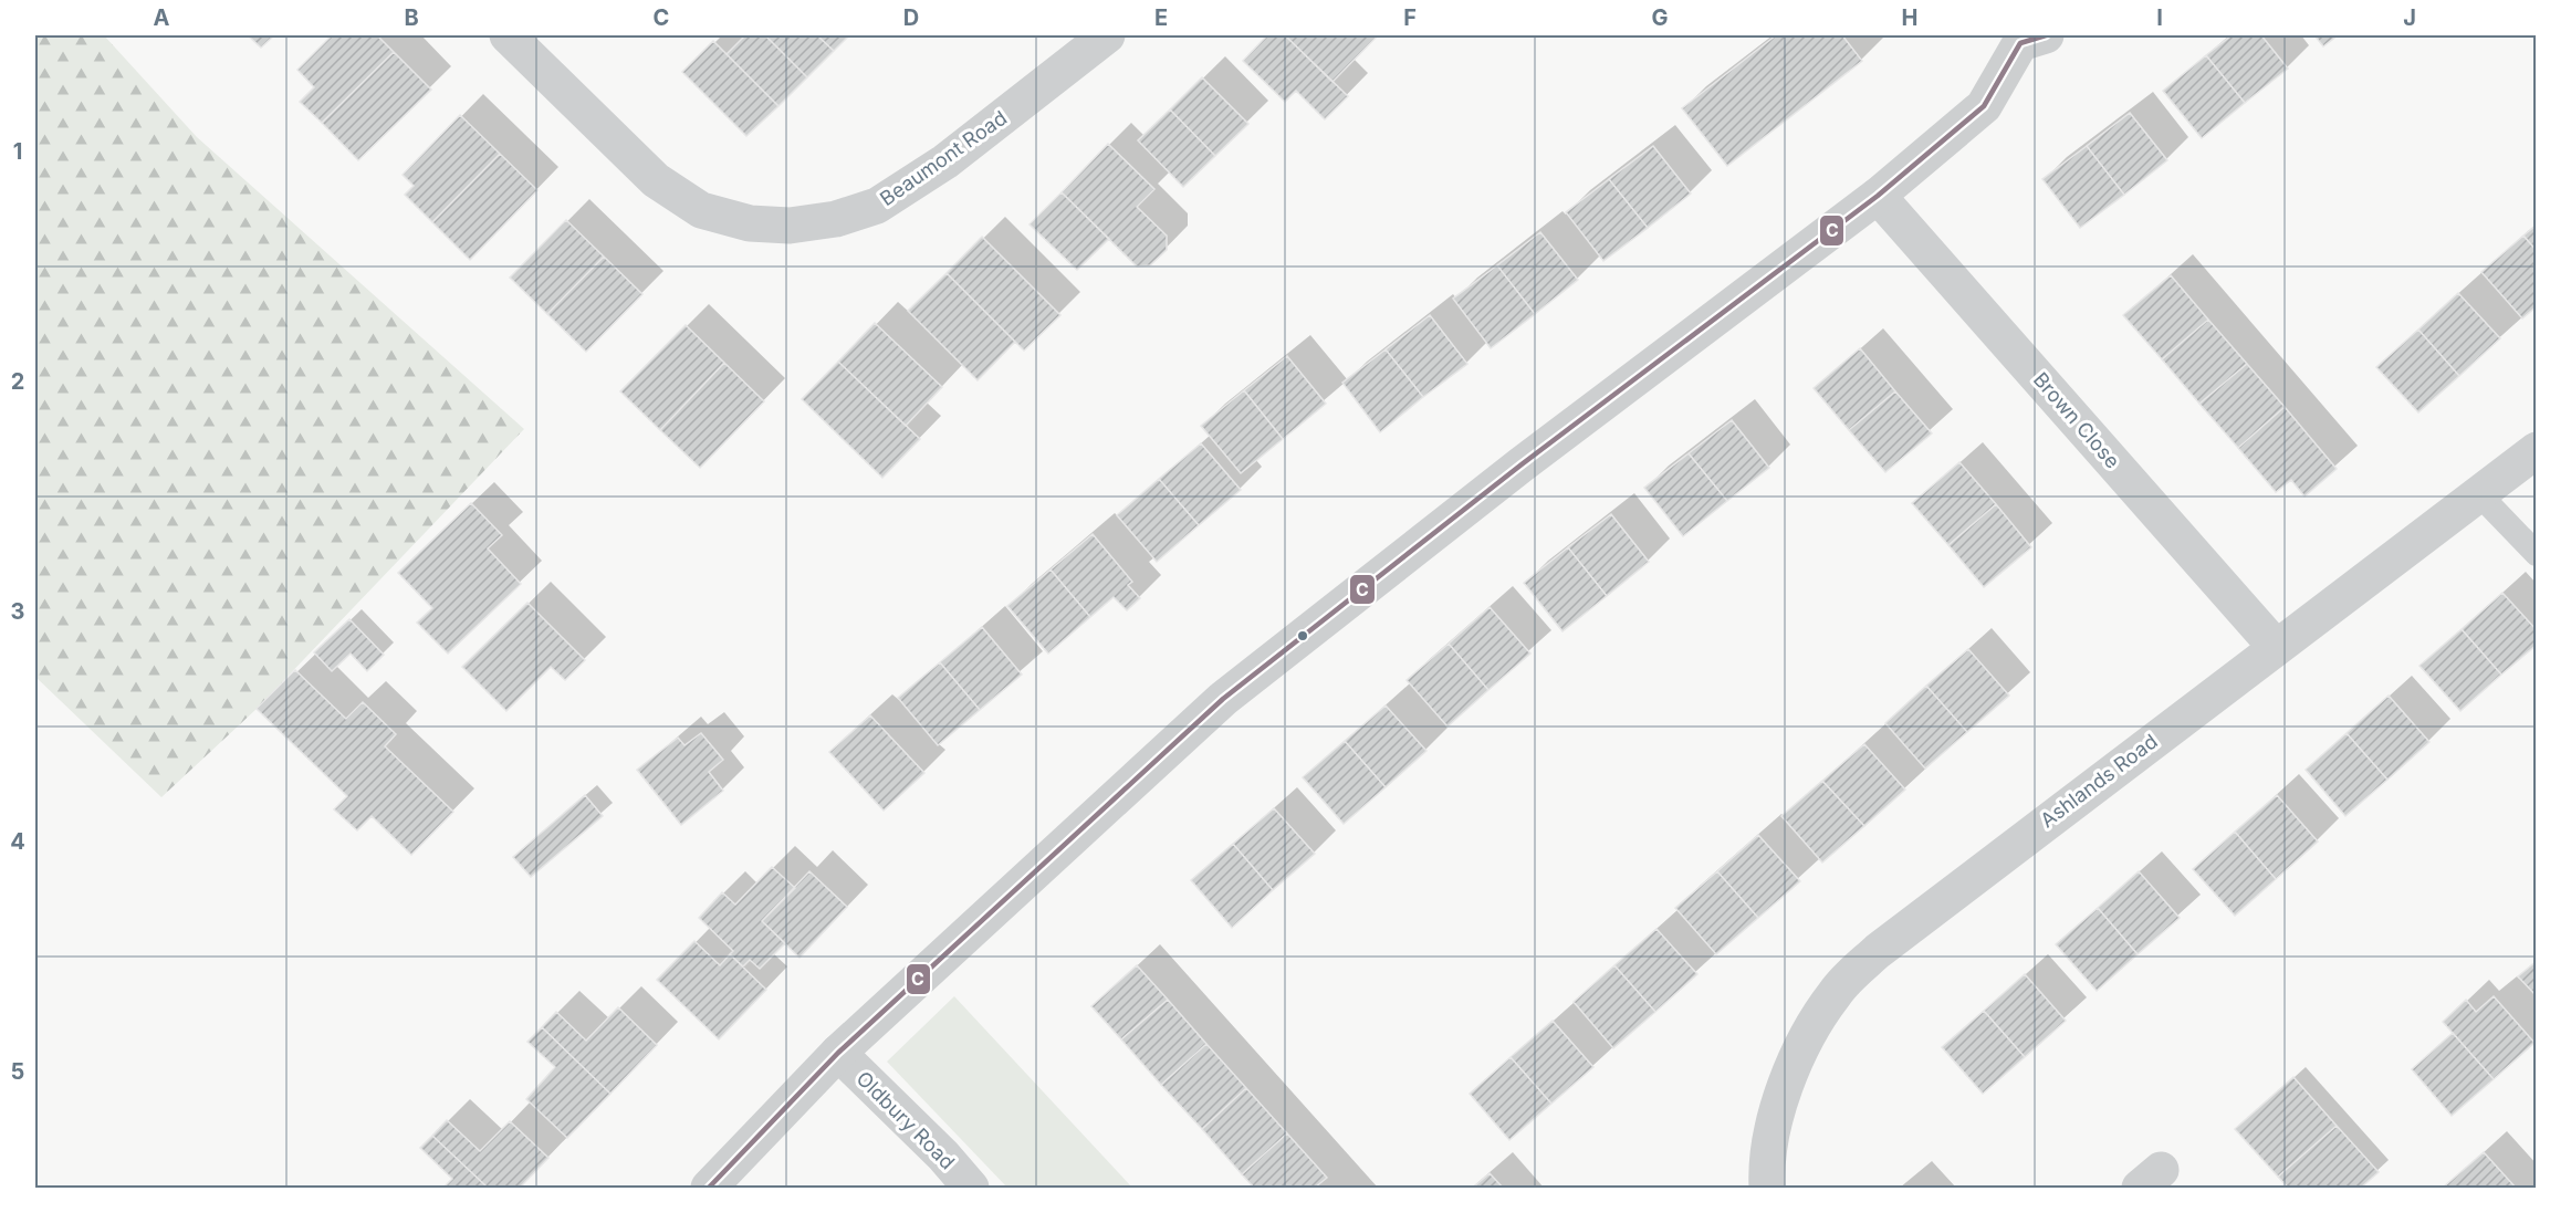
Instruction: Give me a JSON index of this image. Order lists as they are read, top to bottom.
{
  "streets": {
    "street": [
      "Beaumont Road",
      "Brown Close",
      "Ashlands Road",
      "Oldbury Road"
    ]
  },
  "crossings": [
    ["Brown Close", "Ashlands Road"]
  ],
  "lines": ["transit line C"],
  "grid": {
    "columns": [
      "A",
      "B",
      "C",
      "D",
      "E",
      "F",
      "G",
      "H",
      "I",
      "J"
    ],
    "rows": [
      "1",
      "2",
      "3",
      "4",
      "5"
    ]
  }
}
